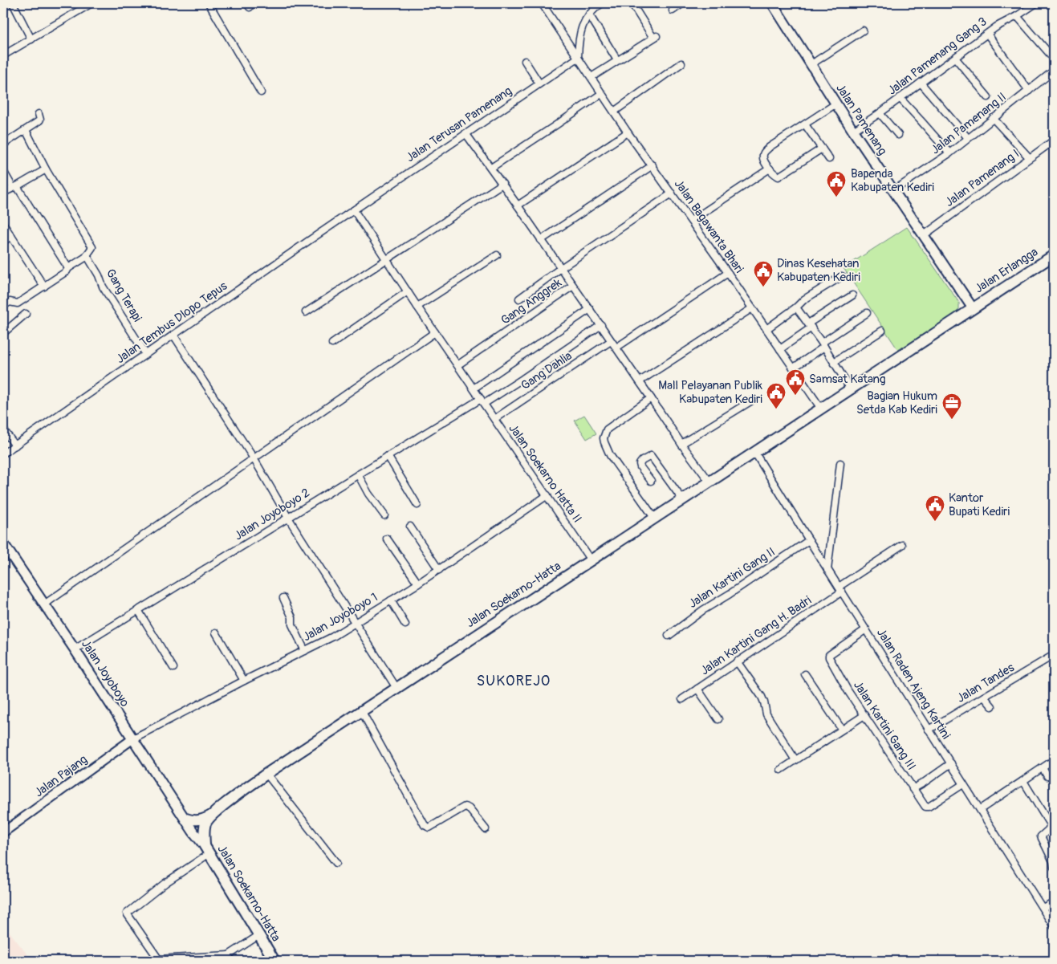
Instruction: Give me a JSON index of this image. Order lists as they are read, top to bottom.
{
  "streets": {
    "main road": [
      "Jalan Pamenang",
      "Jalan Erlangga",
      "Jalan Soekarno-Hatta",
      "Jalan Joyoboyo"
    ],
    "street": [
      "Jalan Pamenang Gang 3",
      "Jalan Pamenang II",
      "Jalan Terusan Pamenang",
      "Jalan Pamenang I",
      "Jalan Bagawanta Bhari",
      "Gang Terapi",
      "Gang Anggrek",
      "Jalan Tembus Dlopo Tepus",
      "Gang Dahlia",
      "Jalan Soekarno Hatta II",
      "Jalan Joyoboyo 2",
      "Jalan Kartini Gang II",
      "Jalan Joyoboyo 1",
      "Jalan Kartini Gang H. Badri",
      "Jalan Tandes",
      "Jalan Raden Ajeng Kartini",
      "Jalan Kartini Gang III",
      "Jalan Pajang"
    ]
  },
  "crossings": [
    ["Jalan Pamenang Gang 3", "Jalan Pamenang"],
    ["Jalan Pamenang", "Jalan Pamenang II"],
    ["Jalan Pamenang", "Jalan Pamenang I"],
    ["Jalan Pamenang", "Jalan Erlangga"],
    ["Jalan Pamenang", "Jalan Soekarno-Hatta"],
    ["Jalan Terusan Pamenang", "Jalan Bagawanta Bhari"],
    ["Jalan Terusan Pamenang", "Jalan Tembus Dlopo Tepus"],
    ["Jalan Terusan Pamenang", "Jalan Soekarno Hatta II"],
    ["Jalan Bagawanta Bhari", "Jalan Soekarno-Hatta"],
    ["Jalan Erlangga", "Jalan Soekarno-Hatta"],
    ["Gang Terapi", "Jalan Tembus Dlopo Tepus"],
    ["Gang Anggrek", "Jalan Soekarno Hatta II"],
    ["Jalan Tembus Dlopo Tepus", "Jalan Soekarno Hatta II"],
    ["Gang Dahlia", "Jalan Soekarno Hatta II"],
    ["Jalan Soekarno Hatta II", "Jalan Joyoboyo 2"],
    ["Jalan Soekarno Hatta II", "Jalan Soekarno-Hatta"],
    ["Jalan Soekarno Hatta II", "Jalan Joyoboyo 1"],
    ["Jalan Joyoboyo 2", "Jalan Joyoboyo"],
    ["Jalan Kartini Gang II", "Jalan Raden Ajeng Kartini"],
    ["Jalan Soekarno-Hatta", "Jalan Joyoboyo"],
    ["Jalan Soekarno-Hatta", "Jalan Raden Ajeng Kartini"],
    ["Jalan Joyoboyo 1", "Jalan Joyoboyo"],
    ["Jalan Joyoboyo 1", "Jalan Pajang"],
    ["Jalan Kartini Gang H. Badri", "Jalan Raden Ajeng Kartini"],
    ["Jalan Joyoboyo", "Jalan Pajang"],
    ["Jalan Tandes", "Jalan Raden Ajeng Kartini"],
    ["Jalan Raden Ajeng Kartini", "Jalan Kartini Gang III"]
  ],
  "districts": ["SUKOREJO"],
  "places": {
    "public building": [
      "Bapenda Kabupaten Kediri",
      "Dinas Kesehatan Kabupaten Kediri",
      "Samsat Katang",
      "Mall Pelayanan Publik Kabupaten Kediri",
      "Kantor Bupati Kediri"
    ],
    "office": ["Bagian Hukum Setda Kab Kediri"]
  }
}
